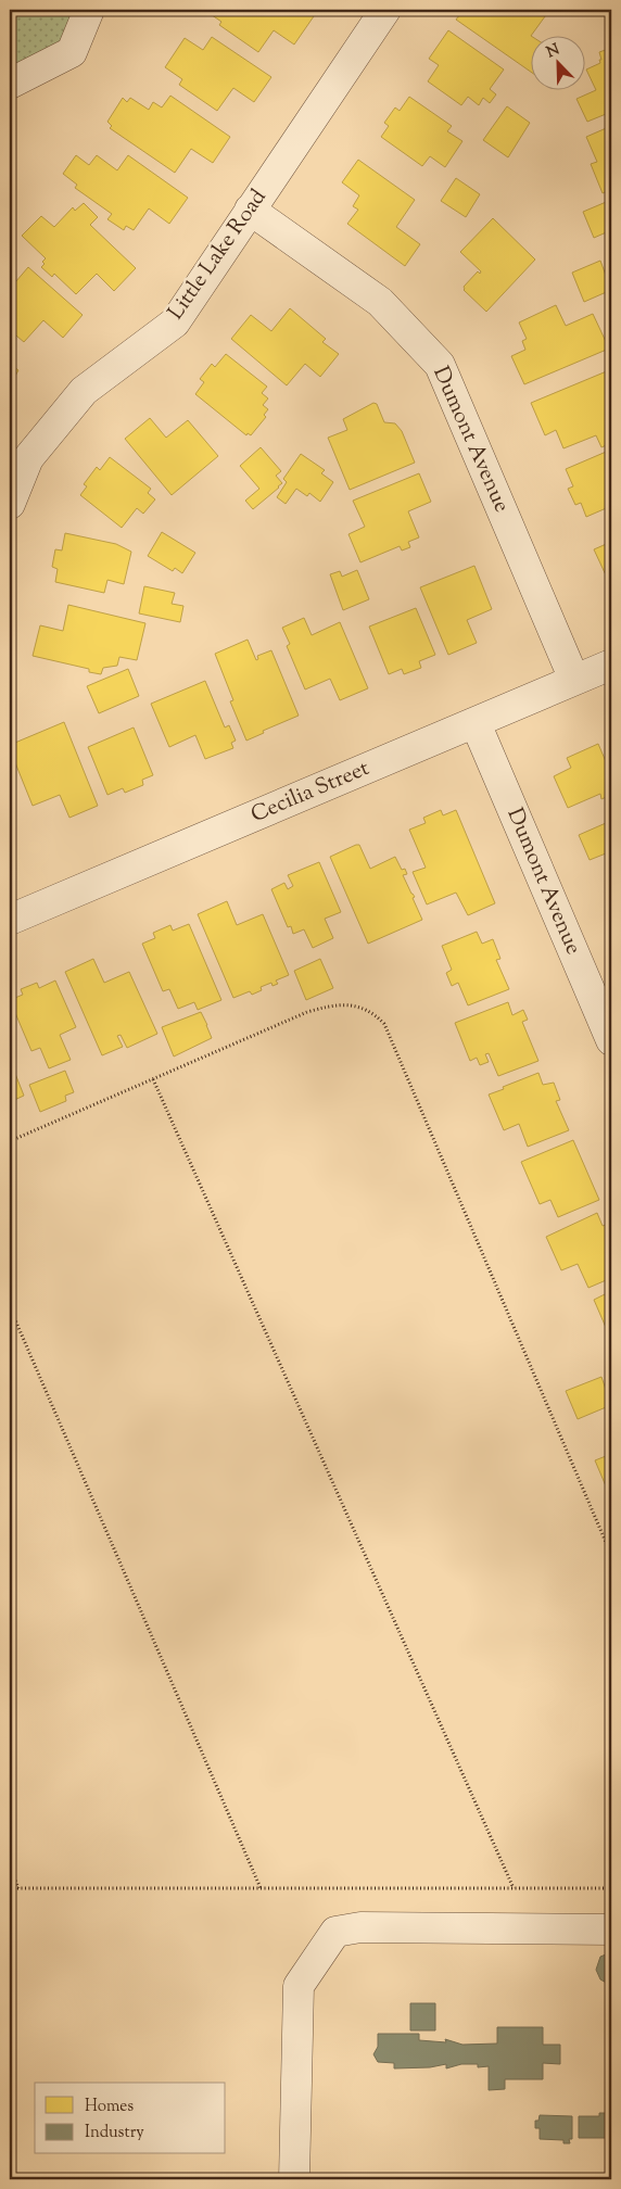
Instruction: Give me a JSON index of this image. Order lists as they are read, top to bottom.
{
  "streets": {
    "street": ["Little Lake Road", "Dumont Avenue", "Cecilia Street"]
  },
  "crossings": [
    ["Little Lake Road", "Dumont Avenue"],
    ["Dumont Avenue", "Cecilia Street"]
  ],
  "legend": ["Homes", "Industry"],
  "north": "top left"
}
